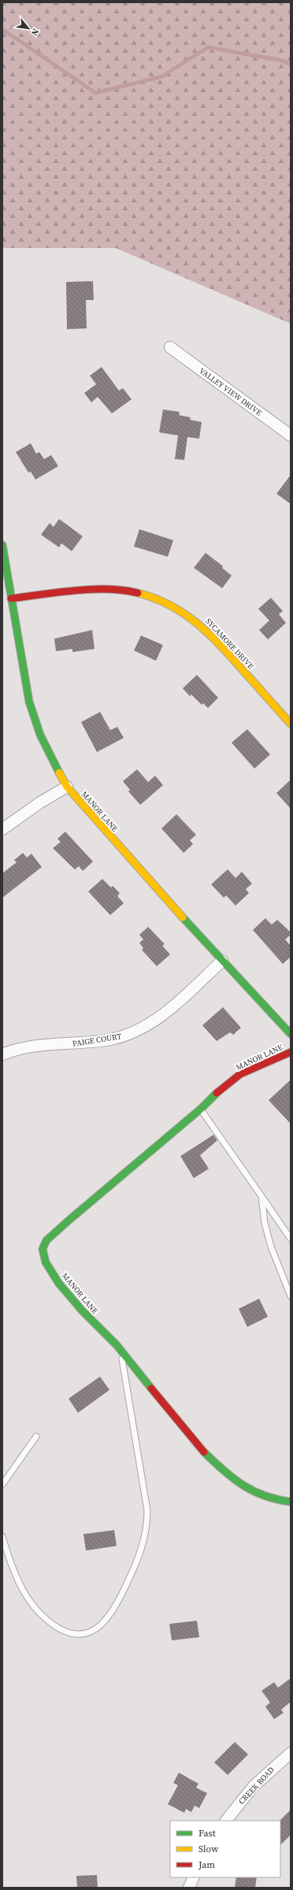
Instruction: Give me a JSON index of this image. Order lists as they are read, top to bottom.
{
  "streets": {
    "street": [
      "VALLEY VIEW DRIVE",
      "SYCAMORE DRIVE",
      "MANOR LANE",
      "PAIGE COURT",
      "CREEK ROAD"
    ]
  },
  "crossings": [
    ["SYCAMORE DRIVE", "MANOR LANE"],
    ["MANOR LANE", "PAIGE COURT"]
  ],
  "legend": ["Fast", "Slow", "Jam"],
  "north": "bottom right"
}
